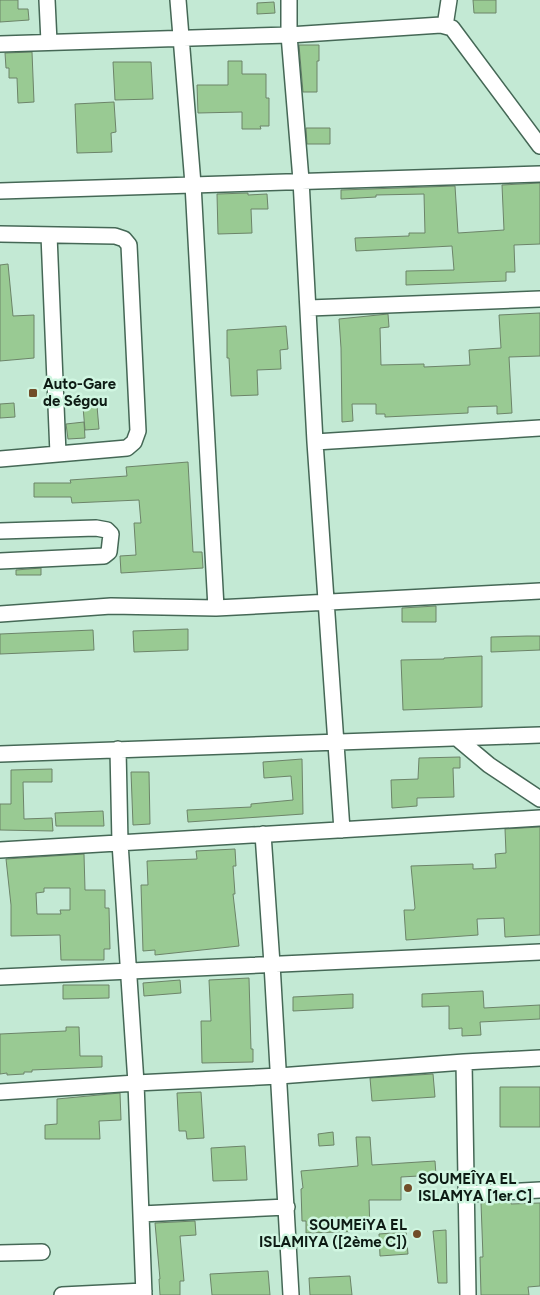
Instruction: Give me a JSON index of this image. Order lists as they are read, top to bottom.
{
  "places": {
    "transit": ["Auto-Gare de Ségou"],
    "other": ["SOUMEÎYA EL ISLAMYA [1er C]", "SOUMEiYA EL ISLAMIYA ([2ème C])"]
  }
}
